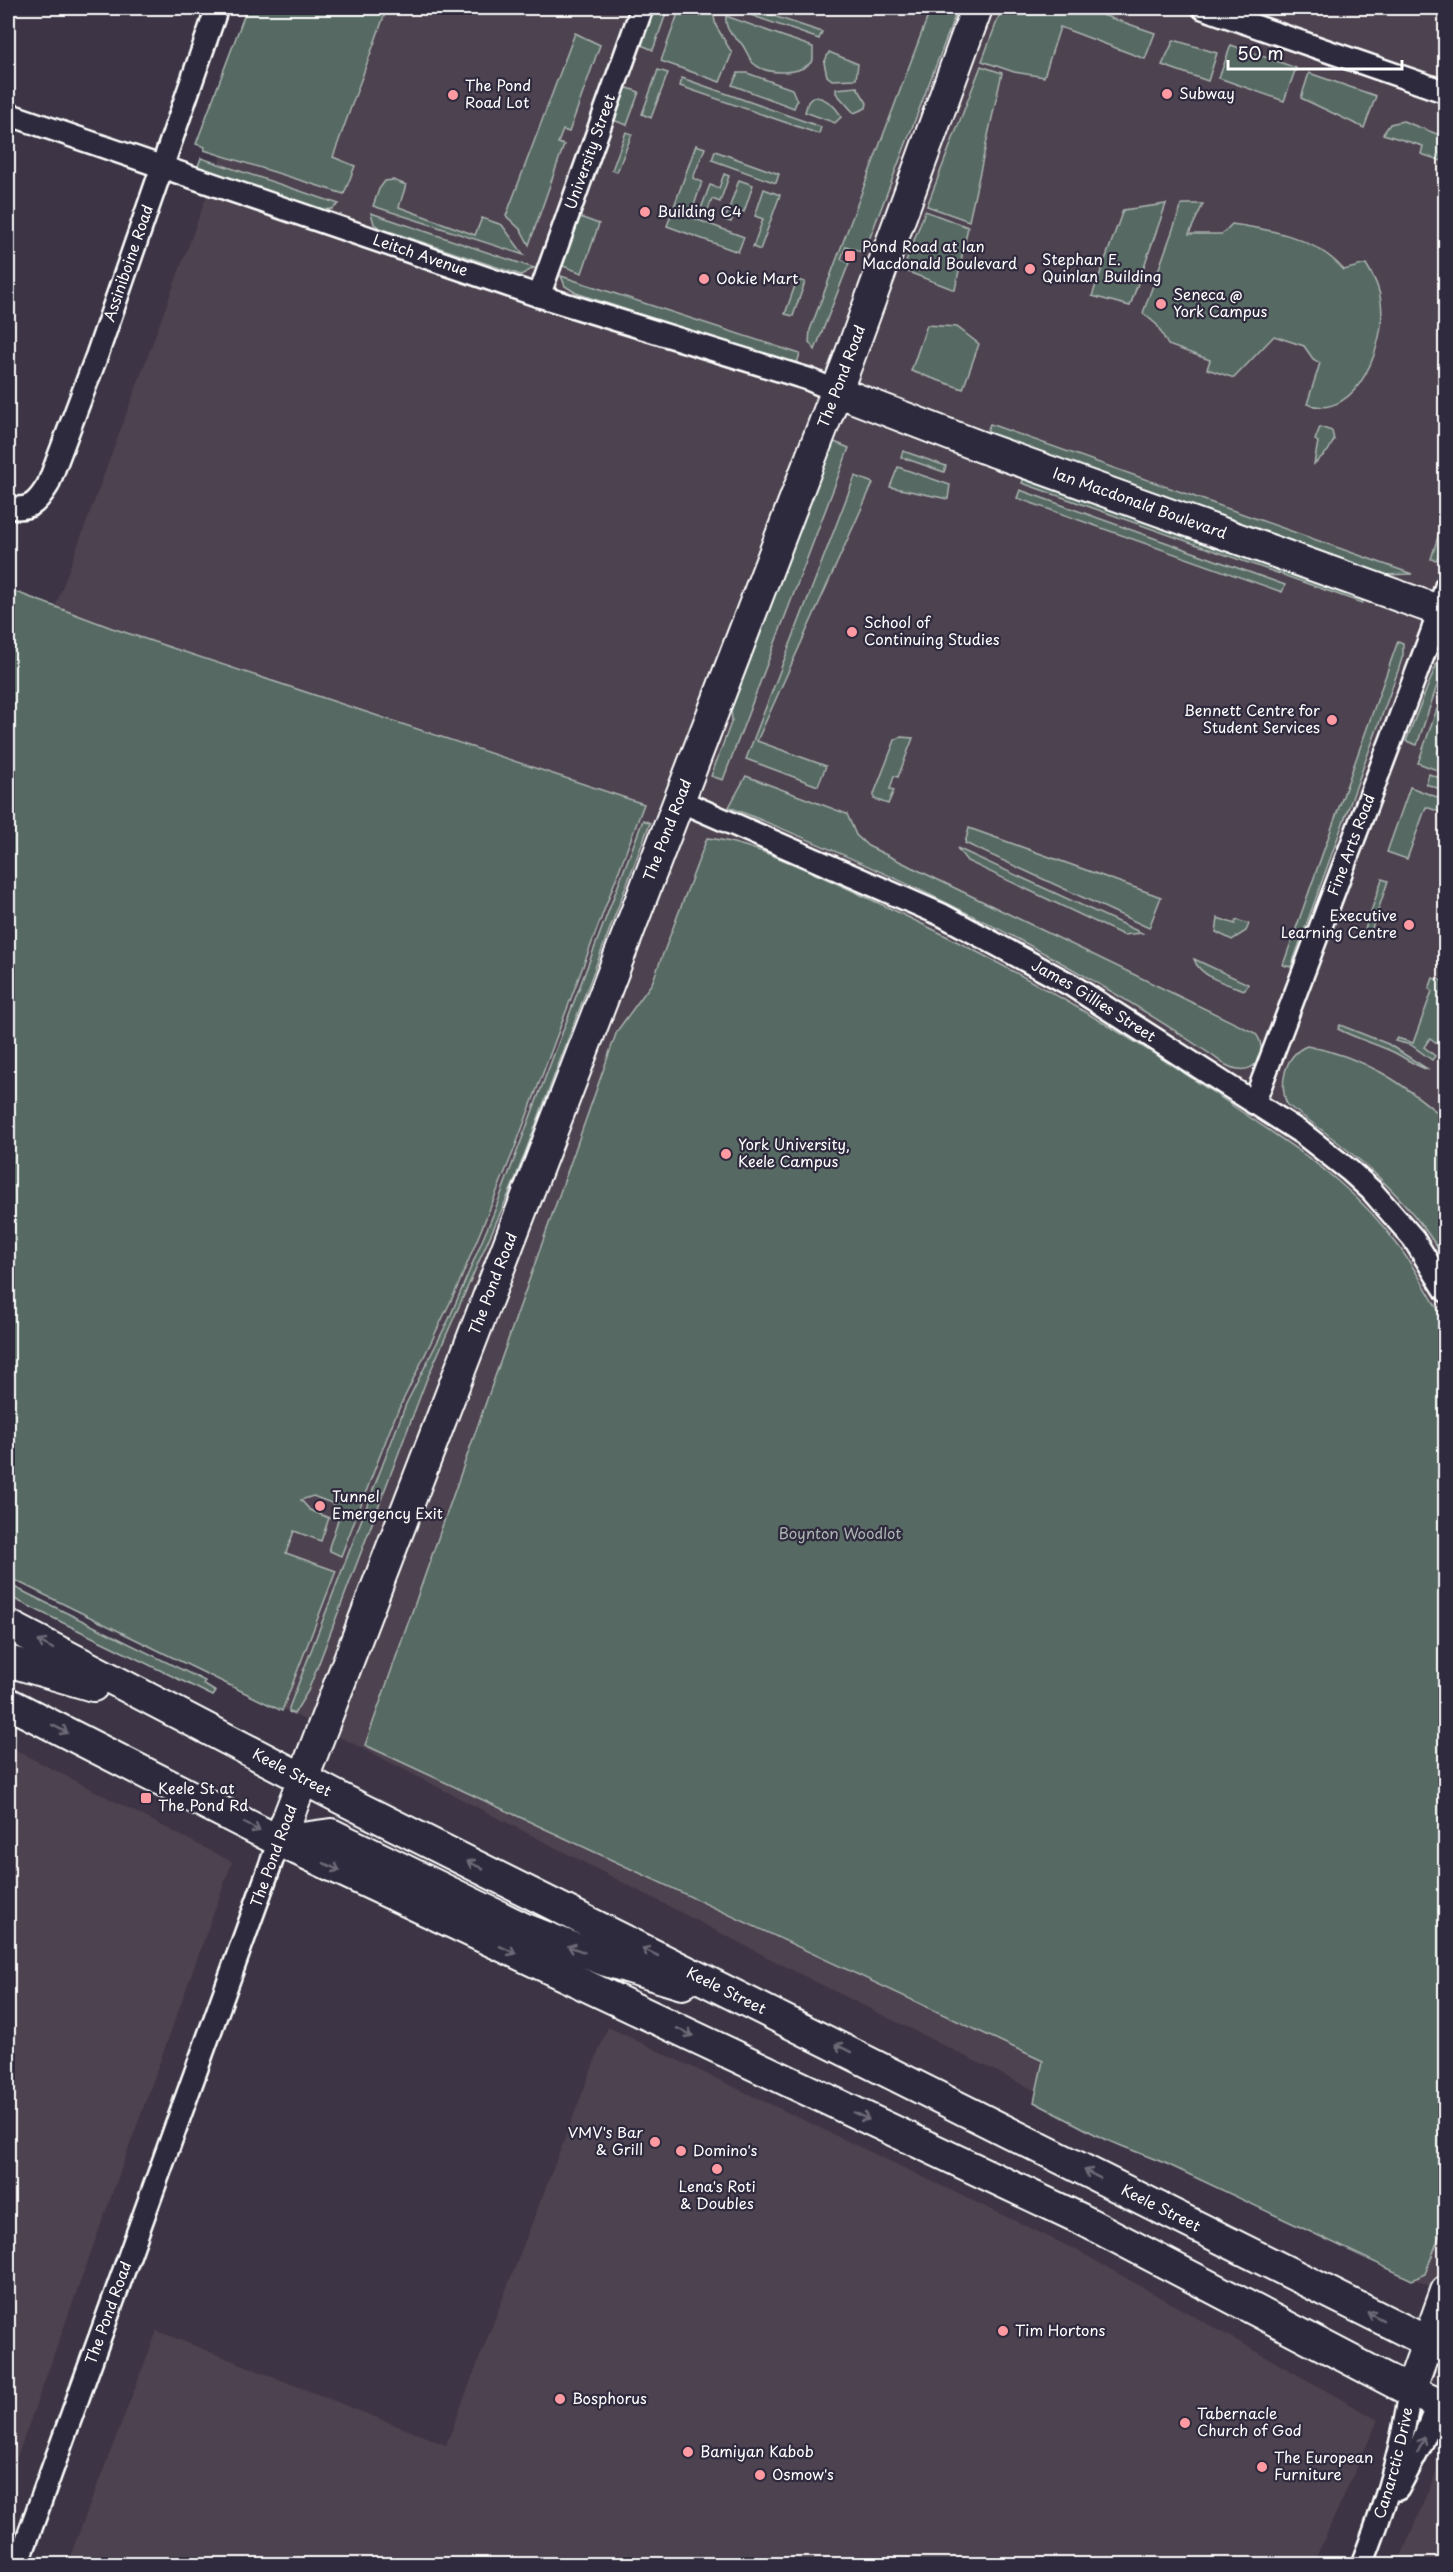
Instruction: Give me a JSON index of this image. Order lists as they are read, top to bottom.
{
  "streets": {
    "main road": ["The Pond Road", "Ian Macdonald Boulevard", "Keele Street"],
    "street": [
      "University Street",
      "Leitch Avenue",
      "Assiniboine Road",
      "Fine Arts Road",
      "James Gillies Street",
      "Canarctic Drive"
    ]
  },
  "crossings": [
    ["University Street", "Leitch Avenue"],
    ["Leitch Avenue", "Assiniboine Road"],
    ["Leitch Avenue", "The Pond Road"],
    ["Leitch Avenue", "Ian Macdonald Boulevard"],
    ["The Pond Road", "Ian Macdonald Boulevard"],
    ["The Pond Road", "James Gillies Street"],
    ["The Pond Road", "Keele Street"],
    ["Ian Macdonald Boulevard", "Fine Arts Road"],
    ["Fine Arts Road", "James Gillies Street"]
  ],
  "parks": ["Boynton Woodlot"],
  "places": {
    "other": [
      "Subway",
      "The Pond Road Lot",
      "Building C4",
      "Stephan E. Quinlan Building",
      "Ookie Mart",
      "Seneca @ York Campus",
      "School of Continuing Studies",
      "Bennett Centre for Student Services",
      "Executive Learning Centre",
      "York University, Keele Campus",
      "Tunnel Emergency Exit",
      "VMV's Bar & Grill",
      "Domino's",
      "Lena's Roti & Doubles",
      "Tim Hortons",
      "Bosphorus",
      "Tabernacle Church of God",
      "Bamiyan Kabob",
      "The European Furniture",
      "Osmow's"
    ],
    "transit": ["Pond Road at Ian Macdonald Boulevard", "Keele St at The Pond Rd"]
  },
  "scale_bar": "50 m"
}
